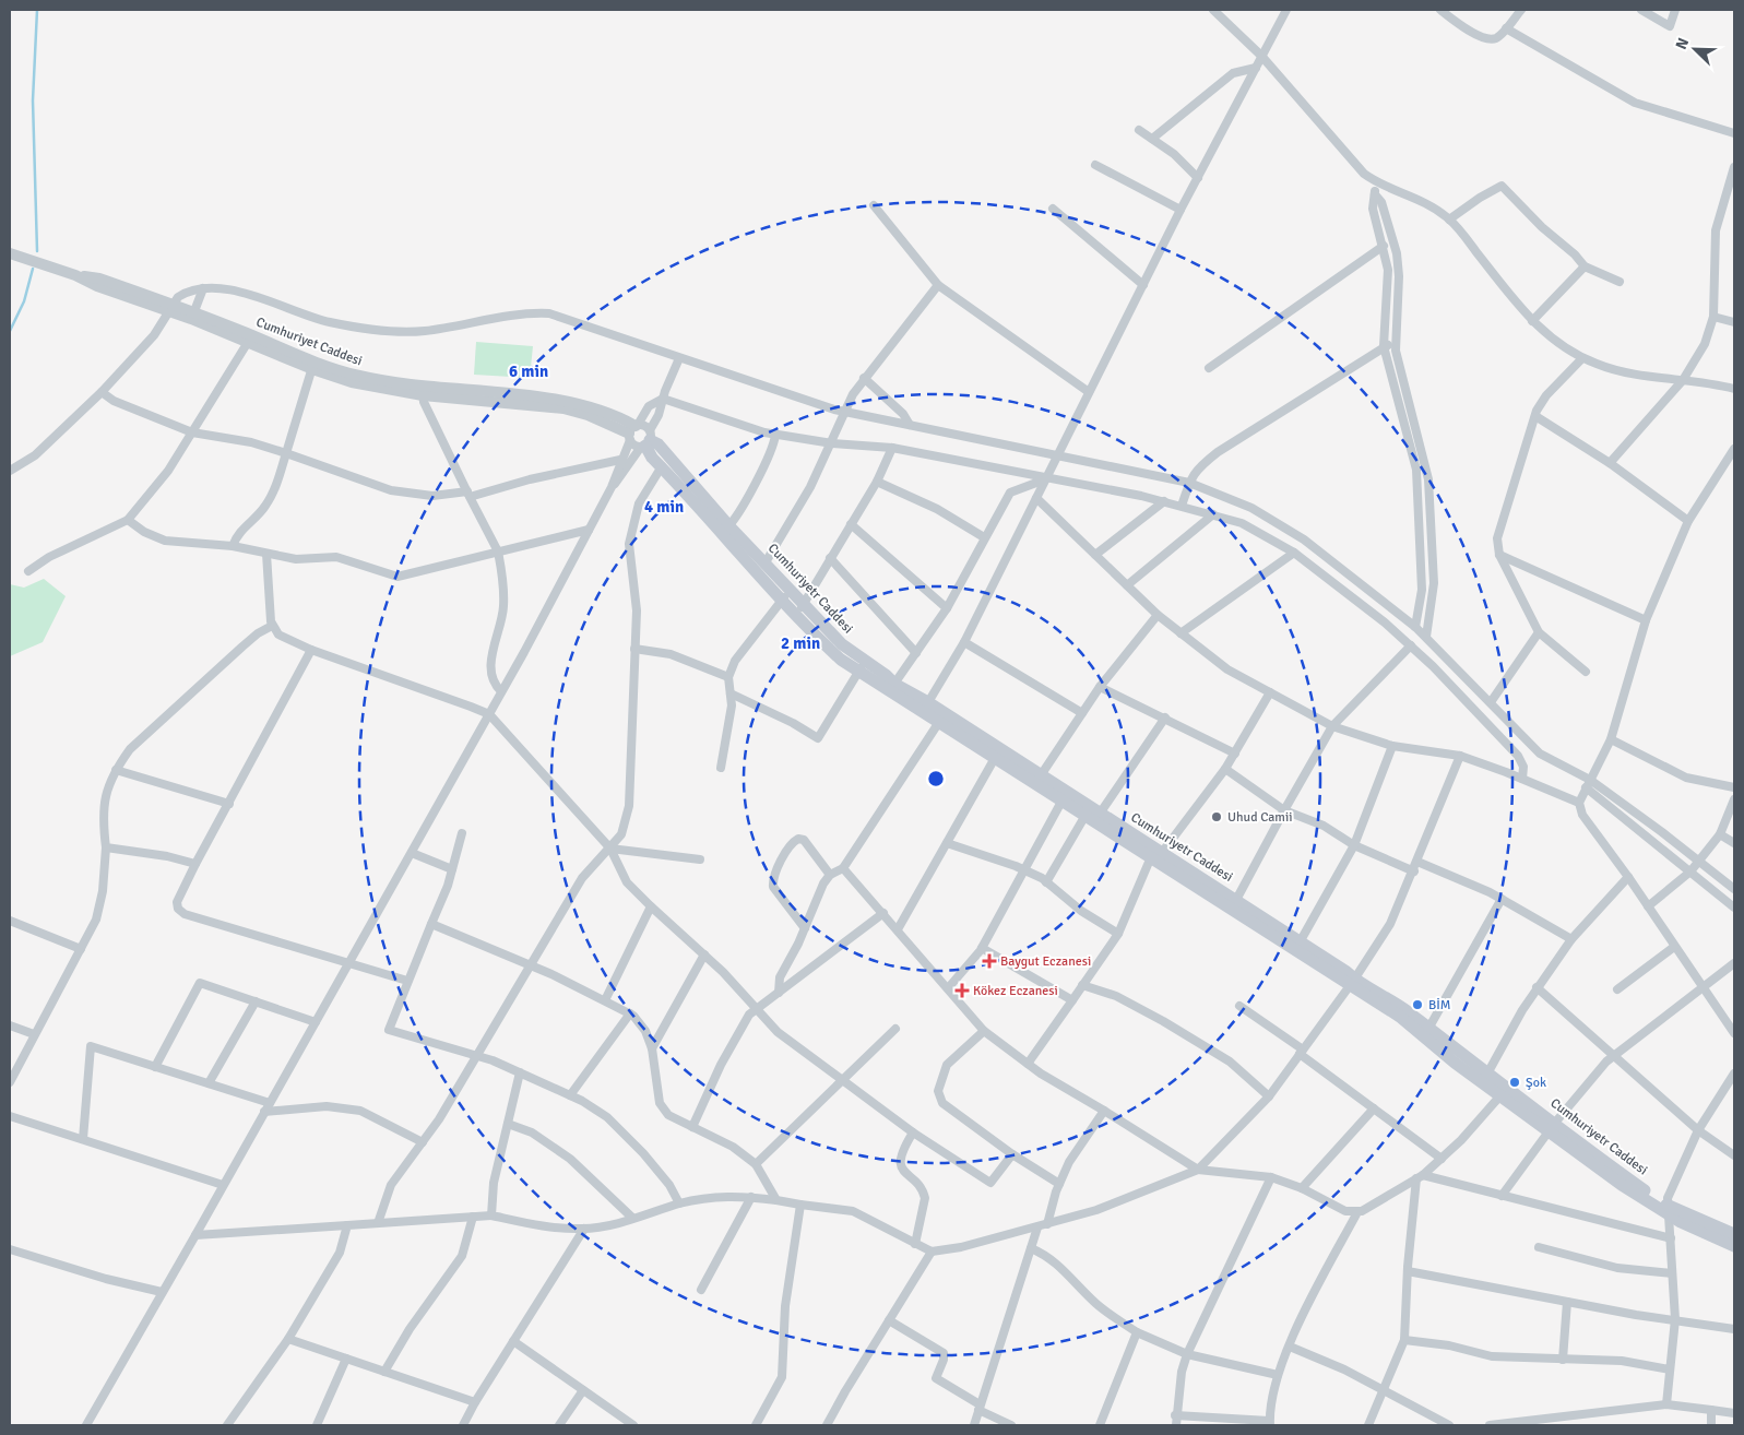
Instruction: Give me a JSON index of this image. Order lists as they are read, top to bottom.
{
  "streets": {
    "main road": ["Cumhuriyetr Caddesi"],
    "street": ["Cumhuriyet Caddesi"]
  },
  "places": {
    "other": ["Uhud Camii", "BİM", "Şok"],
    "health": ["Baygut Eczanesi", "Kökez Eczanesi"]
  },
  "north": "top left",
  "rings": ["6 min", "4 min", "2 min"]
}
